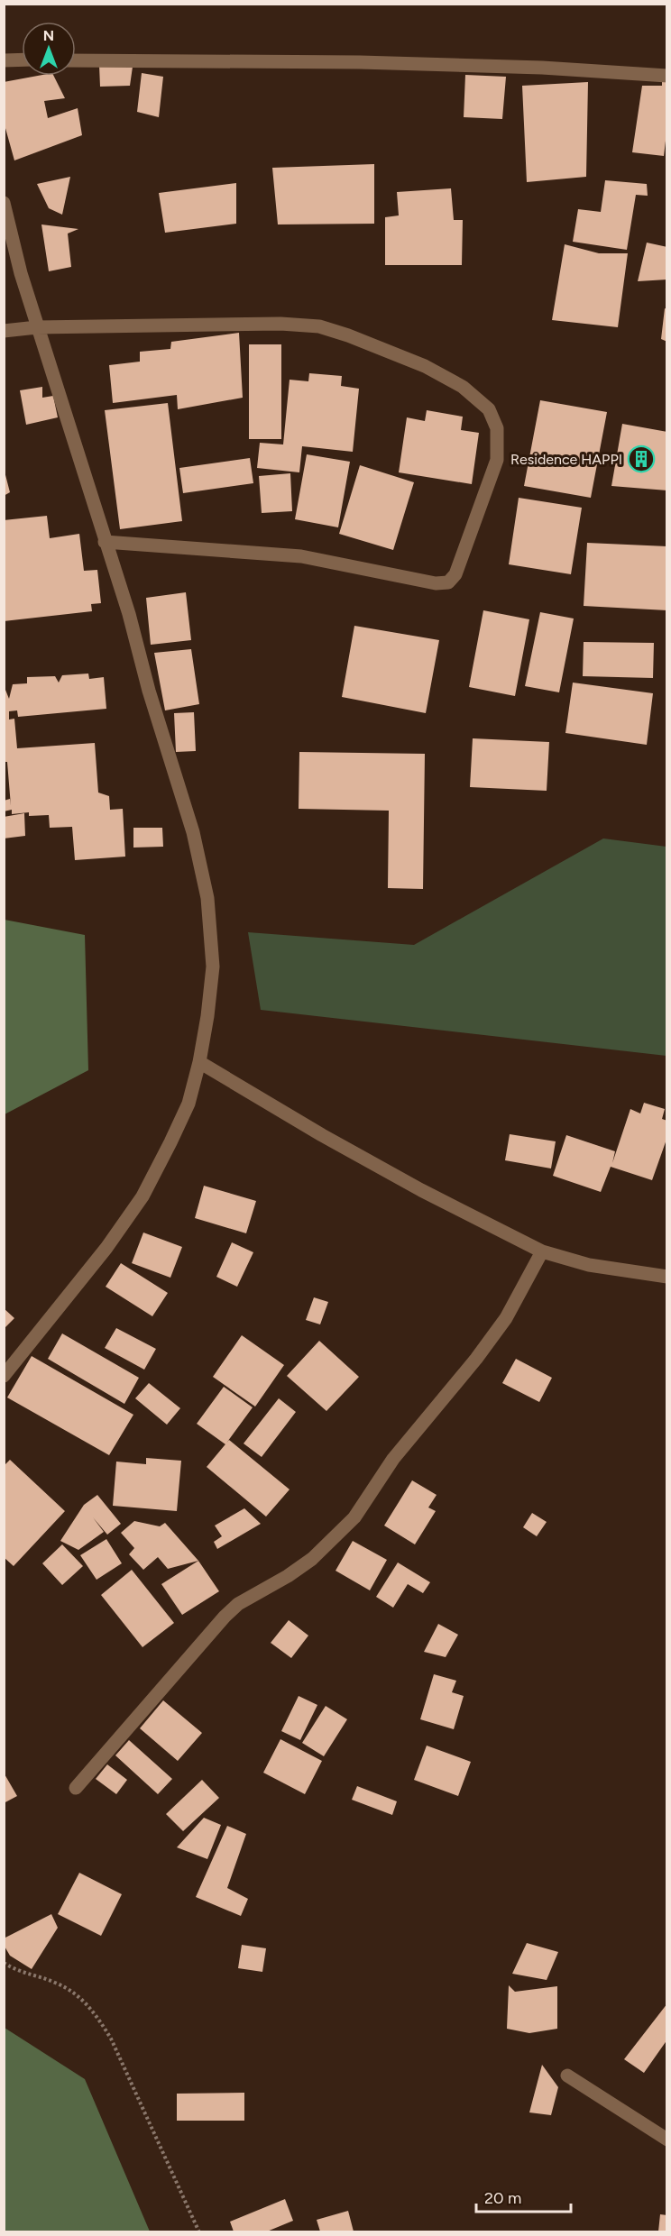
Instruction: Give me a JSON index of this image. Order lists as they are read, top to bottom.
{
  "places": {
    "building": ["Residence HAPPI"]
  },
  "scale_bar": "20 m",
  "north": "top"
}
